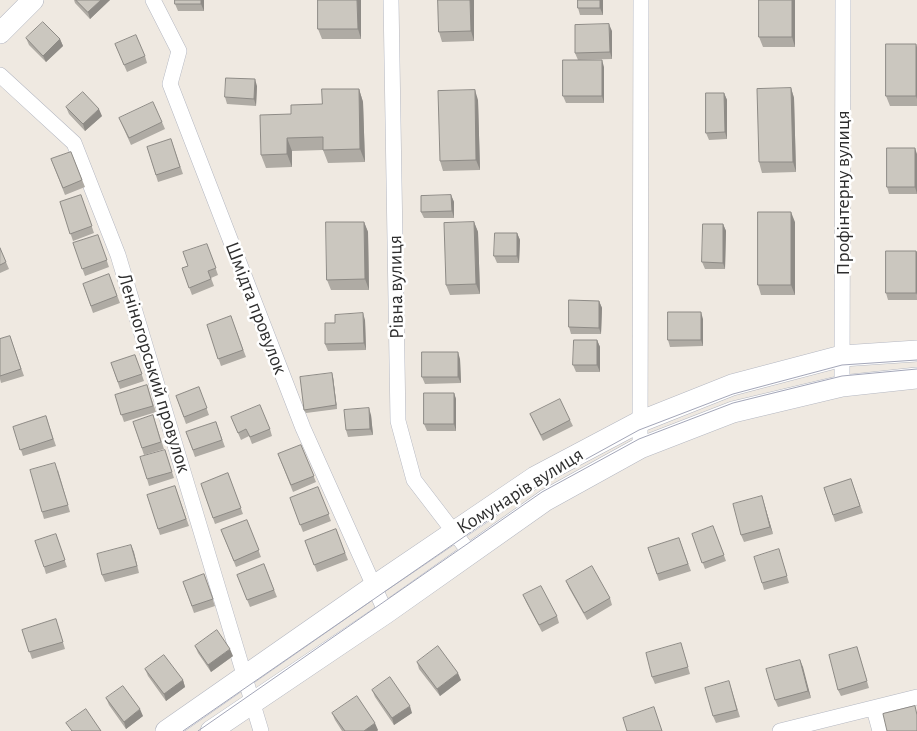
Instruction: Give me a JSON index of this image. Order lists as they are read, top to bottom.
{
  "streets": {
    "street": [
      "Профінтерну вулиця",
      "Рівна вулиця",
      "Шмідта провулок",
      "Леніногорський провулок",
      "Комунарів вулиця"
    ]
  },
  "crossings": [
    ["Профінтерну вулиця", "Комунарів вулиця"],
    ["Рівна вулиця", "Комунарів вулиця"],
    ["Шмідта провулок", "Комунарів вулиця"],
    ["Леніногорський провулок", "Комунарів вулиця"]
  ]
}
